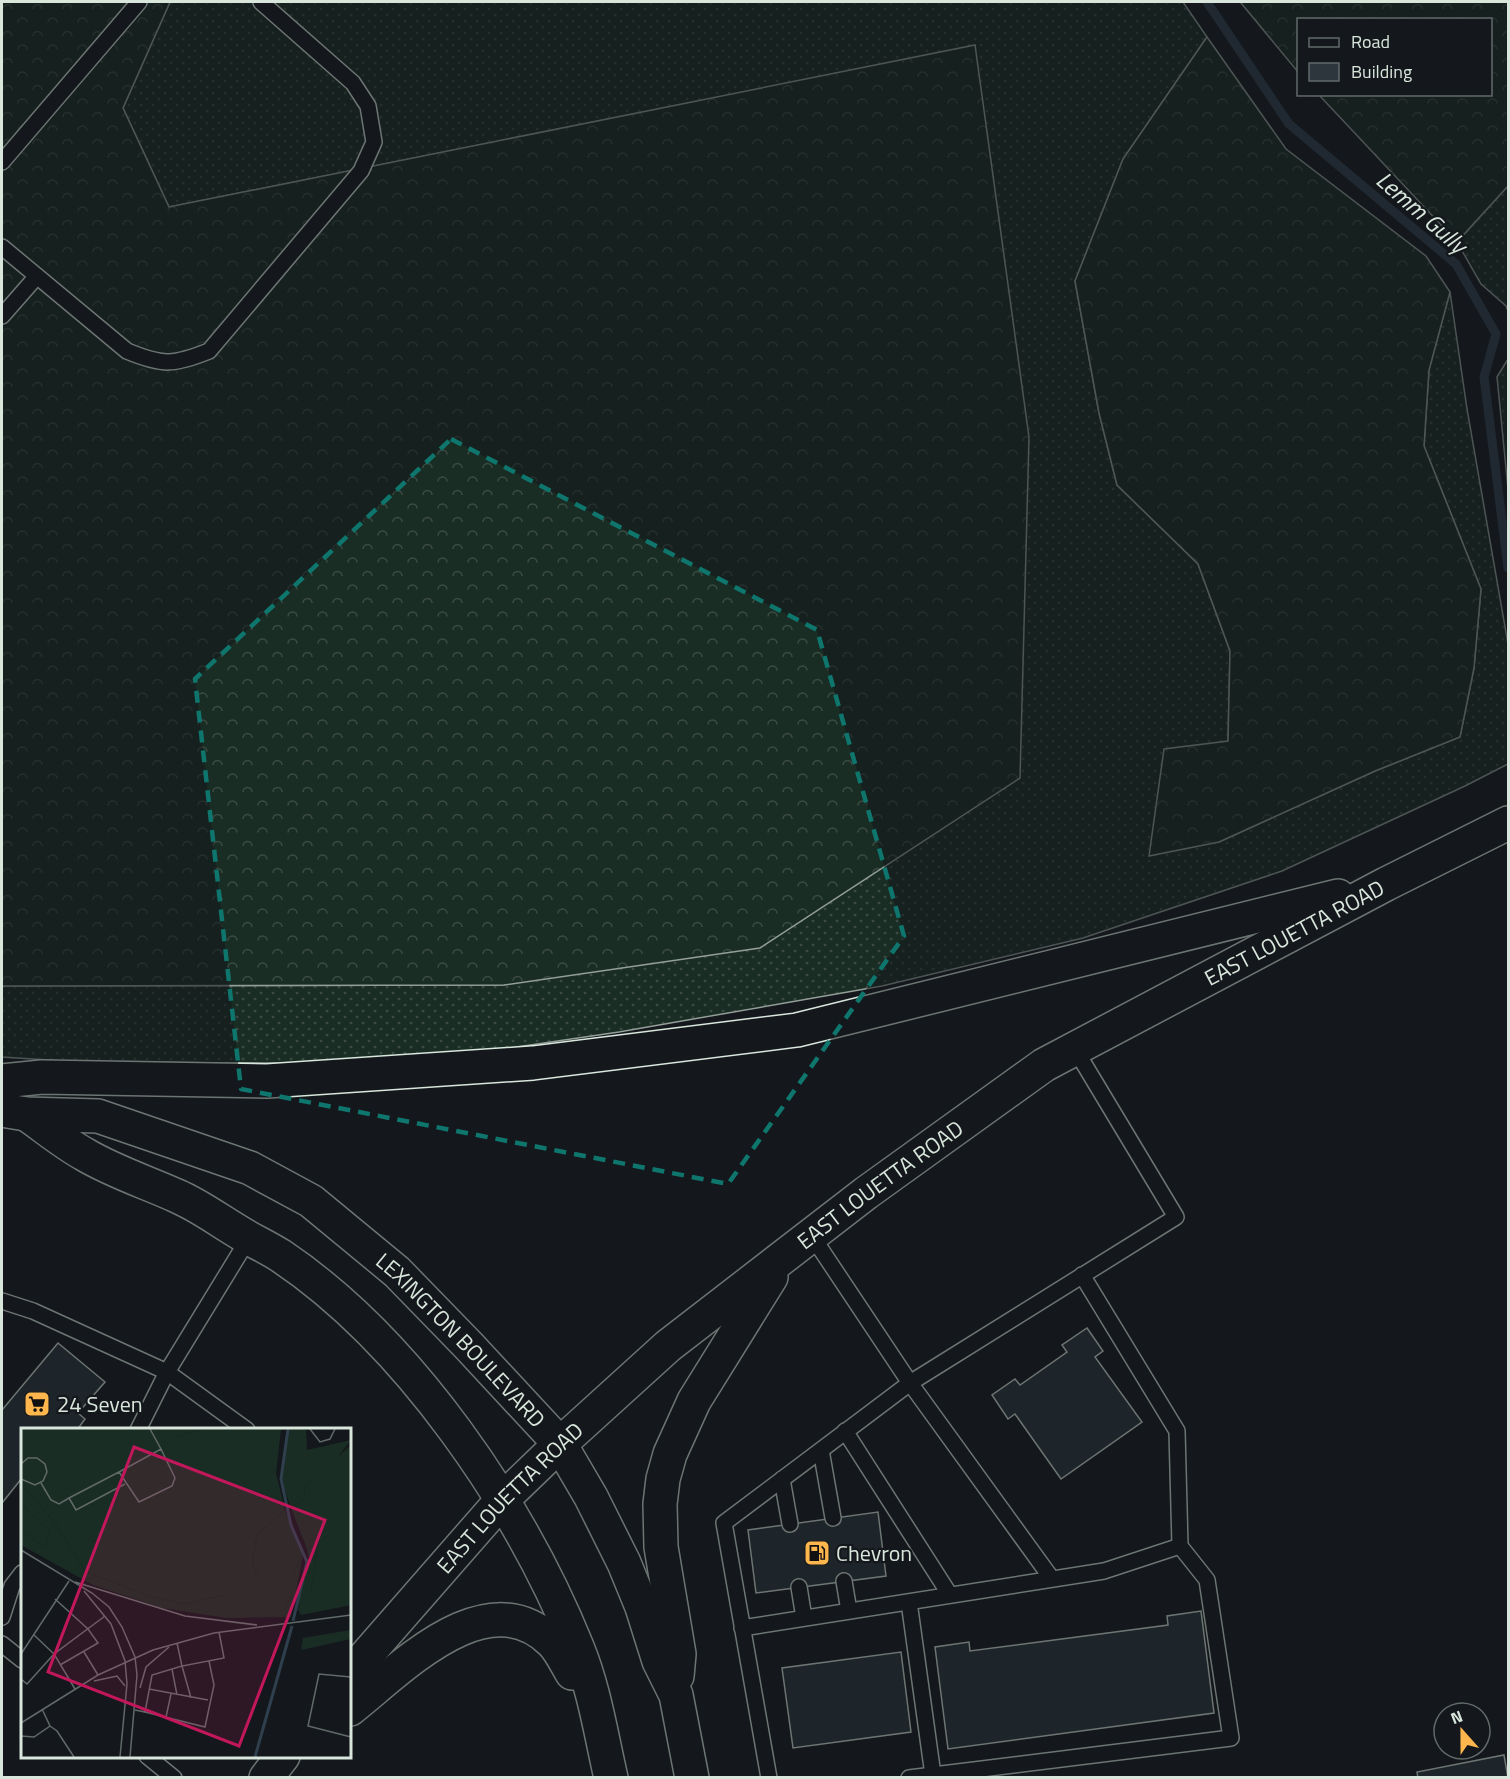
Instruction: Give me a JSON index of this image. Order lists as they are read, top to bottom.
{
  "streets": {
    "main road": ["EAST LOUETTA ROAD", "LEXINGTON BOULEVARD"]
  },
  "crossings": [
    ["EAST LOUETTA ROAD", "LEXINGTON BOULEVARD"]
  ],
  "water": ["Lemm Gully"],
  "places": {
    "supermarket": ["24 Seven"],
    "fuel station": ["Chevron"]
  },
  "legend": ["Road", "Building"],
  "north": "top"
}
